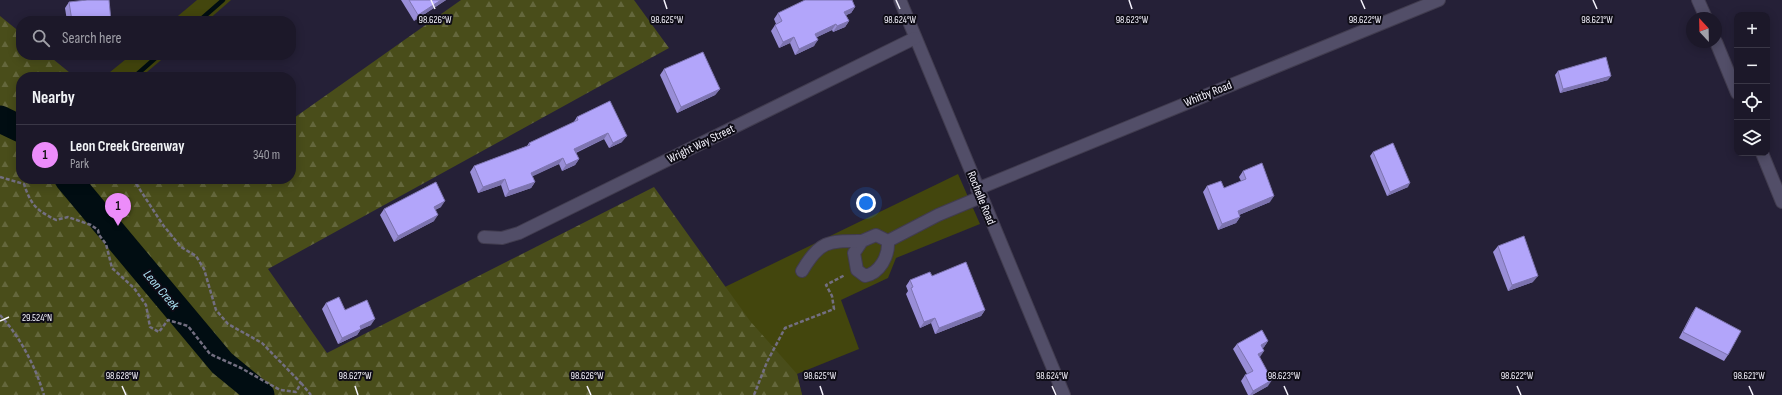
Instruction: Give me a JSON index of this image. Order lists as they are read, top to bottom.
{
  "streets": {
    "street": ["Whitby Road", "Wright Way Street", "Rochelle Road"]
  },
  "crossings": [
    ["Whitby Road", "Rochelle Road"],
    ["Wright Way Street", "Rochelle Road"]
  ],
  "water": ["Leon Creek"],
  "north": "top",
  "page": {
    "map_buttons": ["+", "−"],
    "search": "Search here",
    "heading": "Nearby",
    "list": [
      {
        "mark": "1",
        "name": "Leon Creek Greenway",
        "note": "Park",
        "value": "340 m"
      }
    ],
    "pins": "1"
  },
  "coordinates": [
    "98.626°W",
    "98.625°W",
    "98.624°W",
    "98.623°W",
    "98.622°W",
    "98.621°W",
    "29.524°N",
    "98.628°W",
    "98.627°W"
  ]
}
